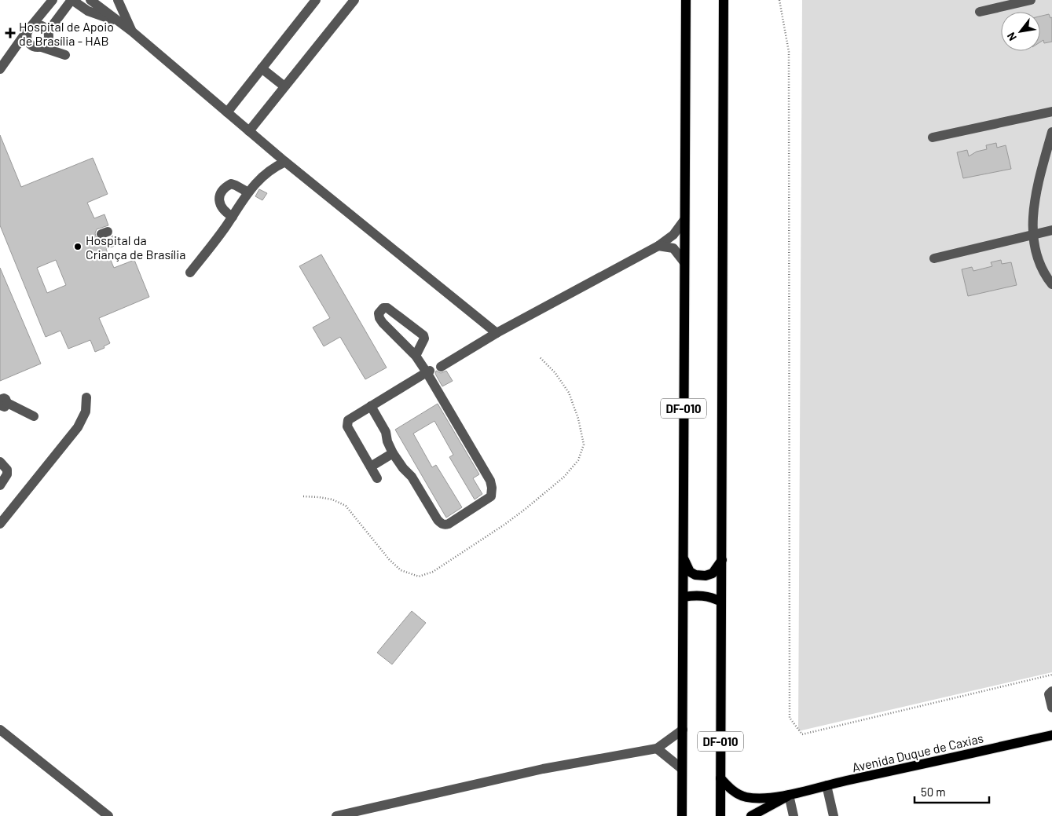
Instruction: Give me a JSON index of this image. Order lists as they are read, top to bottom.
{
  "streets": {
    "main road": ["DF-010", "Avenida Duque de Caxias"]
  },
  "crossings": [
    ["DF-010", "Avenida Duque de Caxias"]
  ],
  "places": {
    "health": ["Hospital de Apoio de Brasília - HAB"],
    "other": ["Hospital da Criança de Brasília"]
  },
  "scale_bar": "50 m",
  "north": "bottom left"
}
